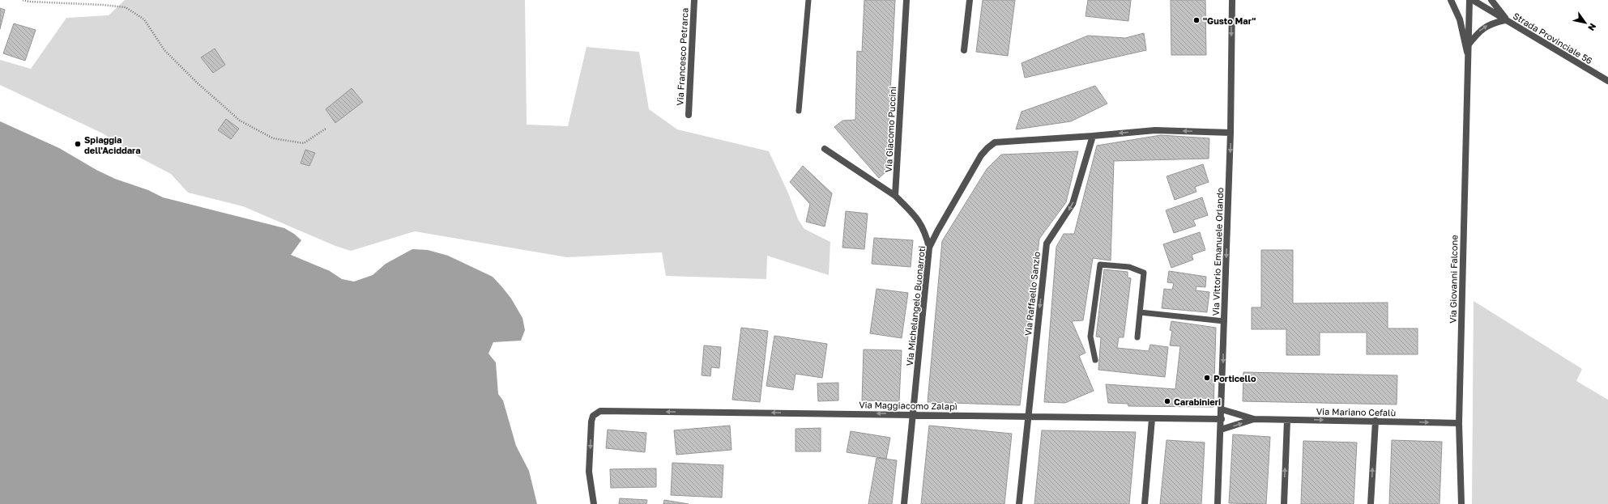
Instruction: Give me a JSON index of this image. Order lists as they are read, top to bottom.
{
  "streets": {
    "street": [
      "Strada Provinciale 56",
      "Via Francesco Petrarca",
      "Via Giacomo Puccini",
      "Via Vittorio Emanuele Orlando",
      "Via Giovanni Falcone",
      "Via Raffaello Sanzio",
      "Via Michelangelo Buonarroti",
      "Via Maggiacomo Zalapì",
      "Via Mariano Cefalù"
    ]
  },
  "crossings": [
    ["Strada Provinciale 56", "Via Giovanni Falcone"],
    ["Via Vittorio Emanuele Orlando", "Via Maggiacomo Zalapì"],
    ["Via Vittorio Emanuele Orlando", "Via Mariano Cefalù"],
    ["Via Giovanni Falcone", "Via Mariano Cefalù"],
    ["Via Raffaello Sanzio", "Via Michelangelo Buonarroti"],
    ["Via Raffaello Sanzio", "Via Maggiacomo Zalapì"],
    ["Via Michelangelo Buonarroti", "Via Maggiacomo Zalapì"]
  ],
  "one_way": [
    "Via Vittorio Emanuele Orlando",
    "Via Raffaello Sanzio",
    "Via Maggiacomo Zalapì",
    "Via Mariano Cefalù"
  ],
  "places": [
    "\"Gusto Mar\"",
    "Spiaggia dell'Aciddara",
    "Porticello",
    "Carabinieri"
  ],
  "north": "bottom right"
}
